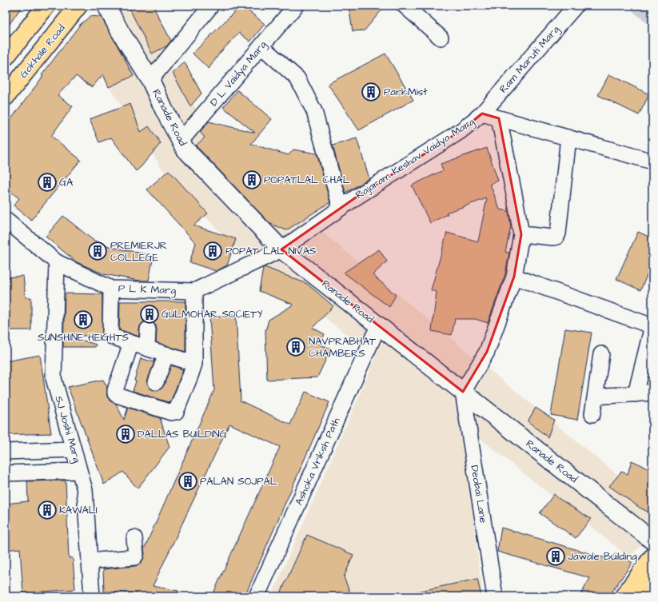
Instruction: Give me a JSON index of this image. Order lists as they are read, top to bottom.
{
  "streets": {
    "main road": ["Gokhale Road"],
    "street": [
      "Ram Maruti Marg",
      "D L Vaidya Marg",
      "Ranade Road",
      "Rajaram Keshav Vaidya Marg",
      "P L K Marg",
      "SJ Joshi Marg",
      "Ashoka Vriksh Path",
      "Deobai Lane"
    ]
  },
  "crossings": [
    ["Ram Maruti Marg", "Rajaram Keshav Vaidya Marg"],
    ["D L Vaidya Marg", "Ranade Road"],
    ["Ranade Road", "Rajaram Keshav Vaidya Marg"],
    ["Ranade Road", "P L K Marg"],
    ["Ranade Road", "Ashoka Vriksh Path"],
    ["Ranade Road", "Deobai Lane"],
    ["Rajaram Keshav Vaidya Marg", "P L K Marg"],
    ["P L K Marg", "SJ Joshi Marg"]
  ],
  "places": {
    "building": [
      "ParkMist",
      "POPATLAL CHAL",
      "GA",
      "PREMIERJR COLLEGE",
      "POPAT LAL NIVAS",
      "GULMOHAR SOCIETY",
      "SUNSHINE HEIGHTS",
      "NAVPRABHAT CHAMBERS",
      "DALLAS BUILDING",
      "PALAN SOJPAL",
      "KAWALI",
      "Jawale Building"
    ]
  }
}
